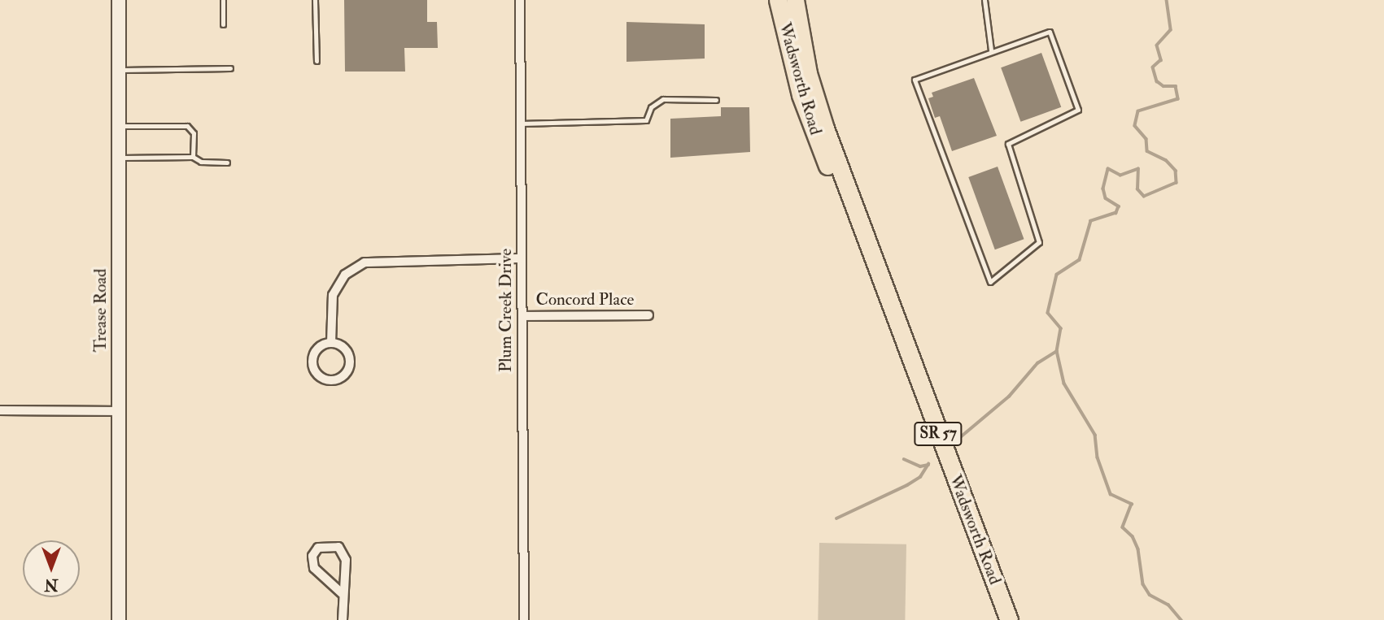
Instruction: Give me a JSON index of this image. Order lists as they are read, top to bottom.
{
  "streets": {
    "highway": ["Wadsworth Road", "SR 57"],
    "street": ["Concord Place", "Trease Road", "Plum Creek Drive"]
  },
  "crossings": [
    ["Concord Place", "Plum Creek Drive"]
  ],
  "north": "bottom"
}
